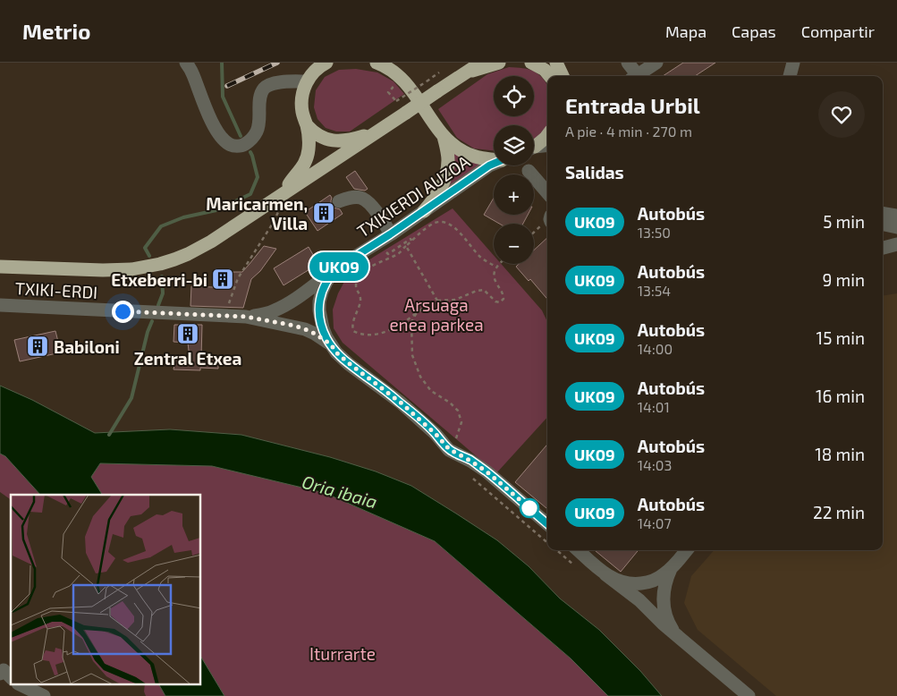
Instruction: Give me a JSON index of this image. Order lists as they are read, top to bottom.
{
  "streets": {
    "street": ["TXIKIERDI AUZOA", "TXIKI-ERDI"]
  },
  "water": ["Oria ibaia"],
  "parks": ["Arsuaga enea parkea", "Iturrarte"],
  "places": {
    "building": [
      "Maricarmen, Villa",
      "Etxeberri-bi",
      "Zentral Etxea",
      "Babiloni"
    ]
  },
  "lines": ["bus line UK09"],
  "page": {
    "header": "Metrio",
    "nav": ["Mapa", "Capas", "Compartir"],
    "on_map": "UK09",
    "map_buttons": ["+", "−"],
    "heading": [
      ["Entrada Urbil", "A pie · 4 min · 270 m"],
      "Salidas"
    ],
    "list": [
      {
        "mark": "UK09",
        "name": "Autobús",
        "note": "13:50",
        "value": "5 min"
      },
      {
        "mark": "UK09",
        "name": "Autobús",
        "note": "13:54",
        "value": "9 min"
      },
      {
        "mark": "UK09",
        "name": "Autobús",
        "note": "14:00",
        "value": "15 min"
      },
      {
        "mark": "UK09",
        "name": "Autobús",
        "note": "14:01",
        "value": "16 min"
      },
      {
        "mark": "UK09",
        "name": "Autobús",
        "note": "14:03",
        "value": "18 min"
      },
      {
        "mark": "UK09",
        "name": "Autobús",
        "note": "14:07",
        "value": "22 min"
      }
    ]
  }
}
